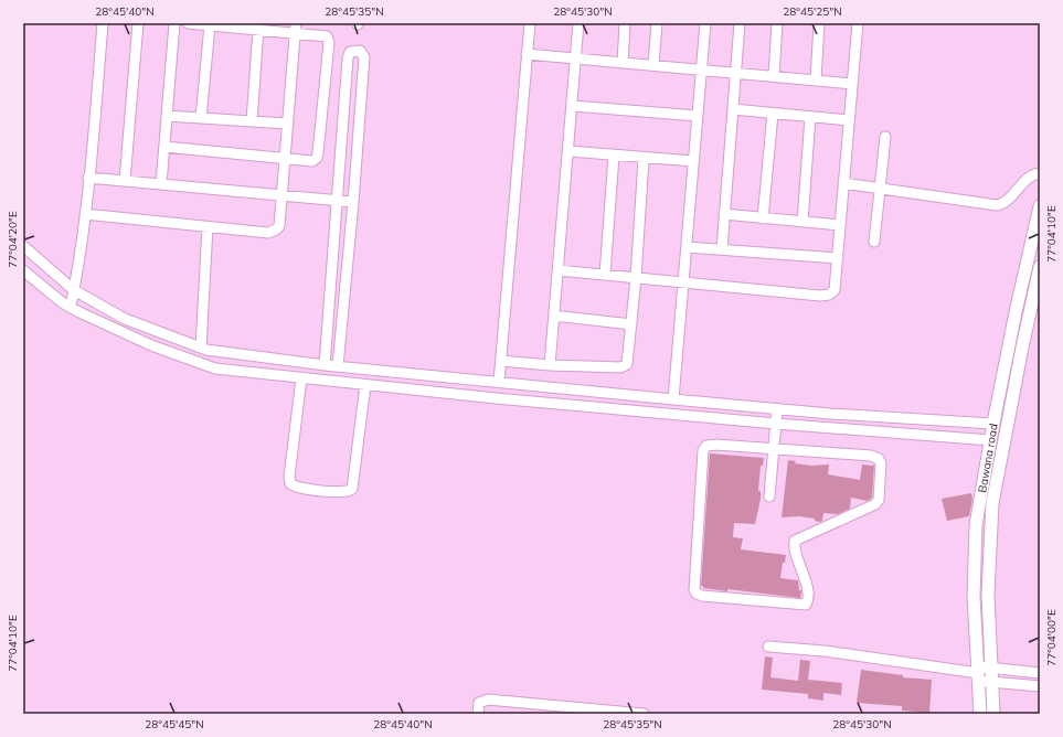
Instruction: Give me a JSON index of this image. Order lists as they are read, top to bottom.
{
  "streets": {
    "main road": ["Bawana road"]
  },
  "coordinates": [
    "28°45'40\"N",
    "28°45'35\"N",
    "28°45'30\"N",
    "28°45'25\"N",
    "77°04'10\"E",
    "77°04'20\"E",
    "77°04'00\"E",
    "28°45'45\"N"
  ]
}
